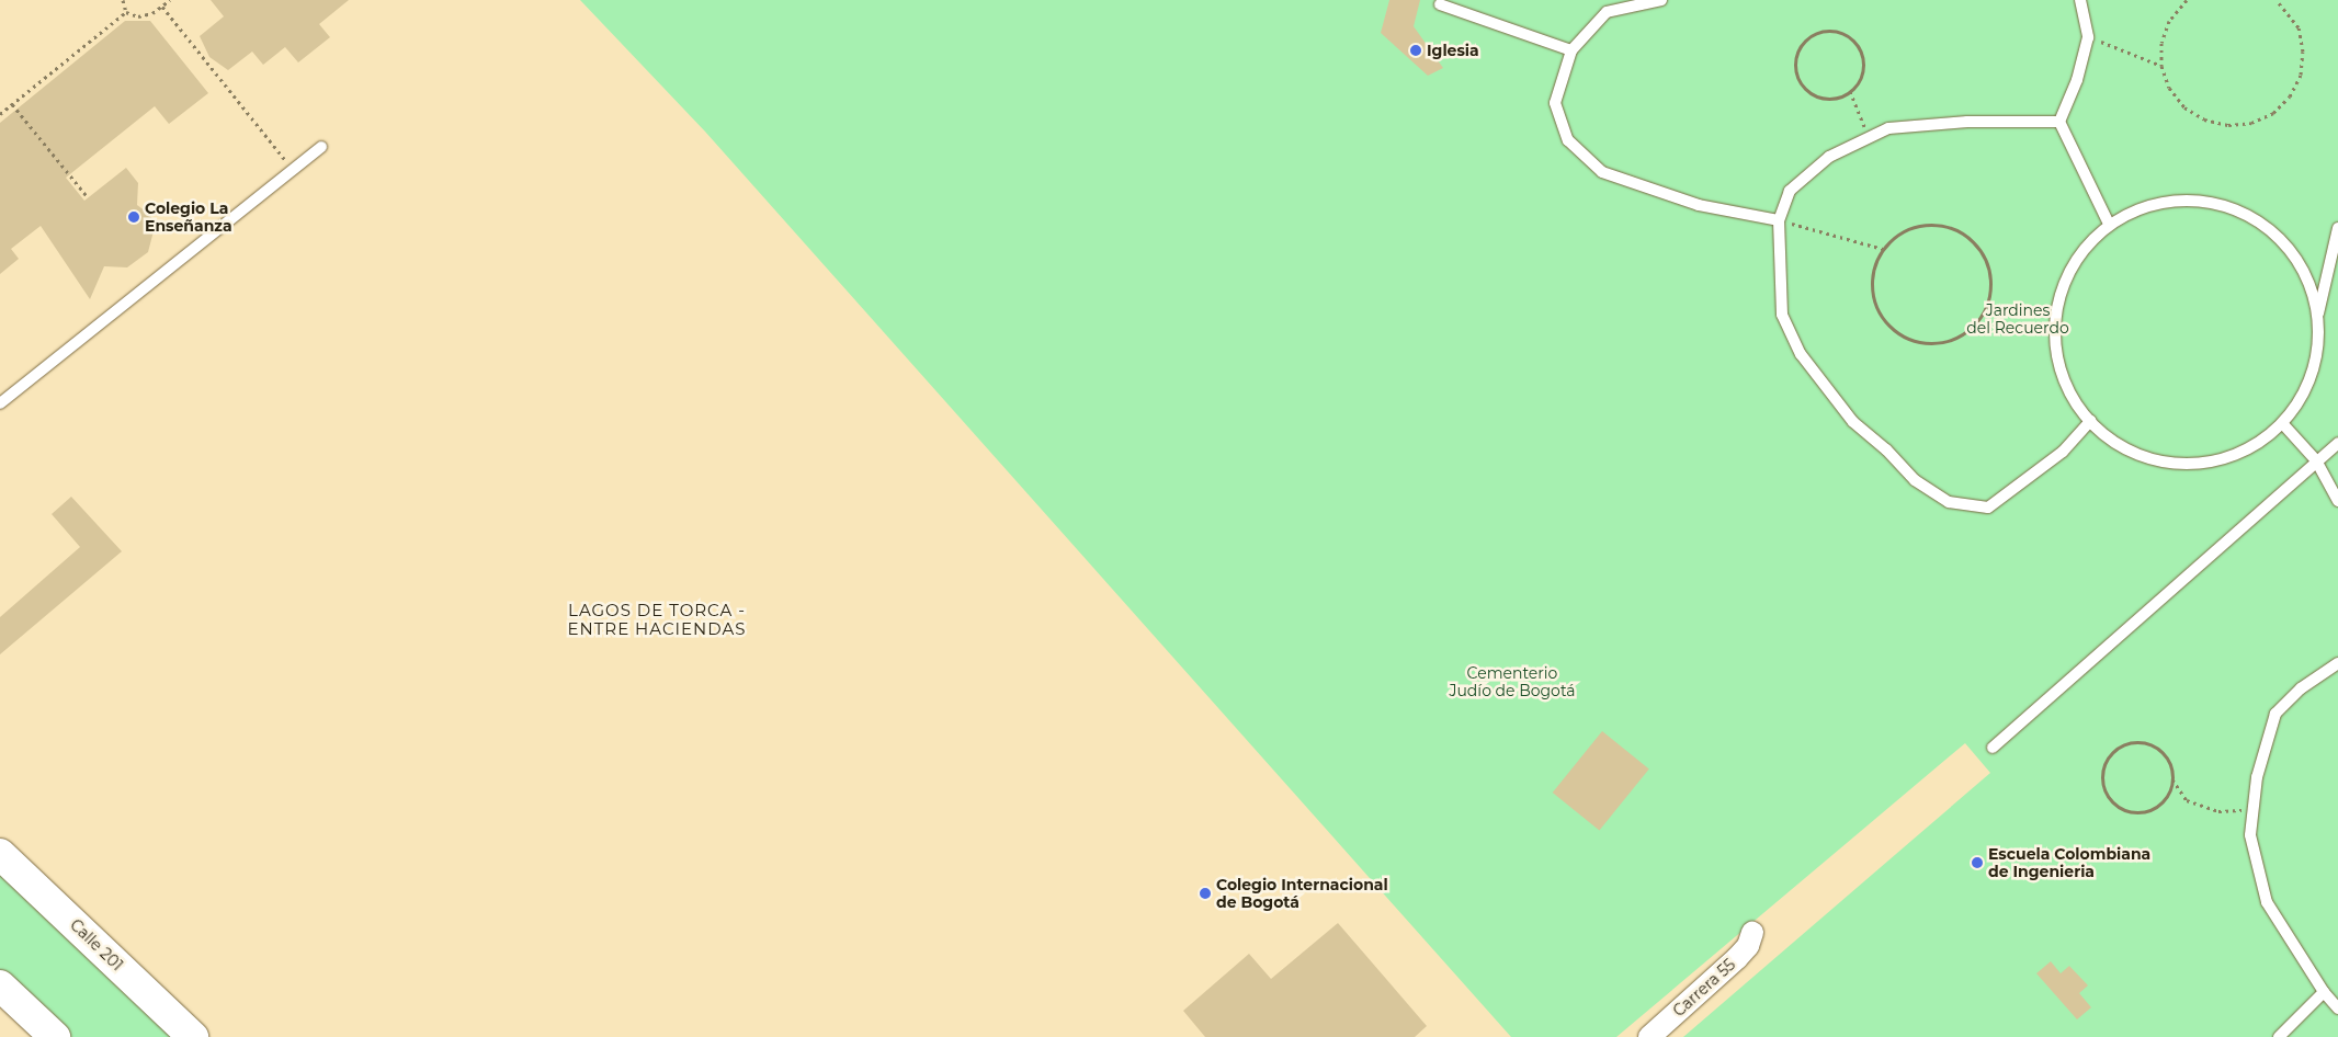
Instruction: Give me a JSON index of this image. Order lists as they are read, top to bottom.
{
  "streets": {
    "main road": ["Calle 201"],
    "street": ["Carrera 55"]
  },
  "districts": ["LAGOS DE TORCA - ENTRE HACIENDAS"],
  "parks": ["Jardines del Recuerdo", "Cementerio Judío de Bogotá"],
  "places": [
    "Iglesia",
    "Colegio La Enseñanza",
    "Escuela Colombiana de Ingenieria",
    "Colegio Internacional de Bogotá"
  ]
}
